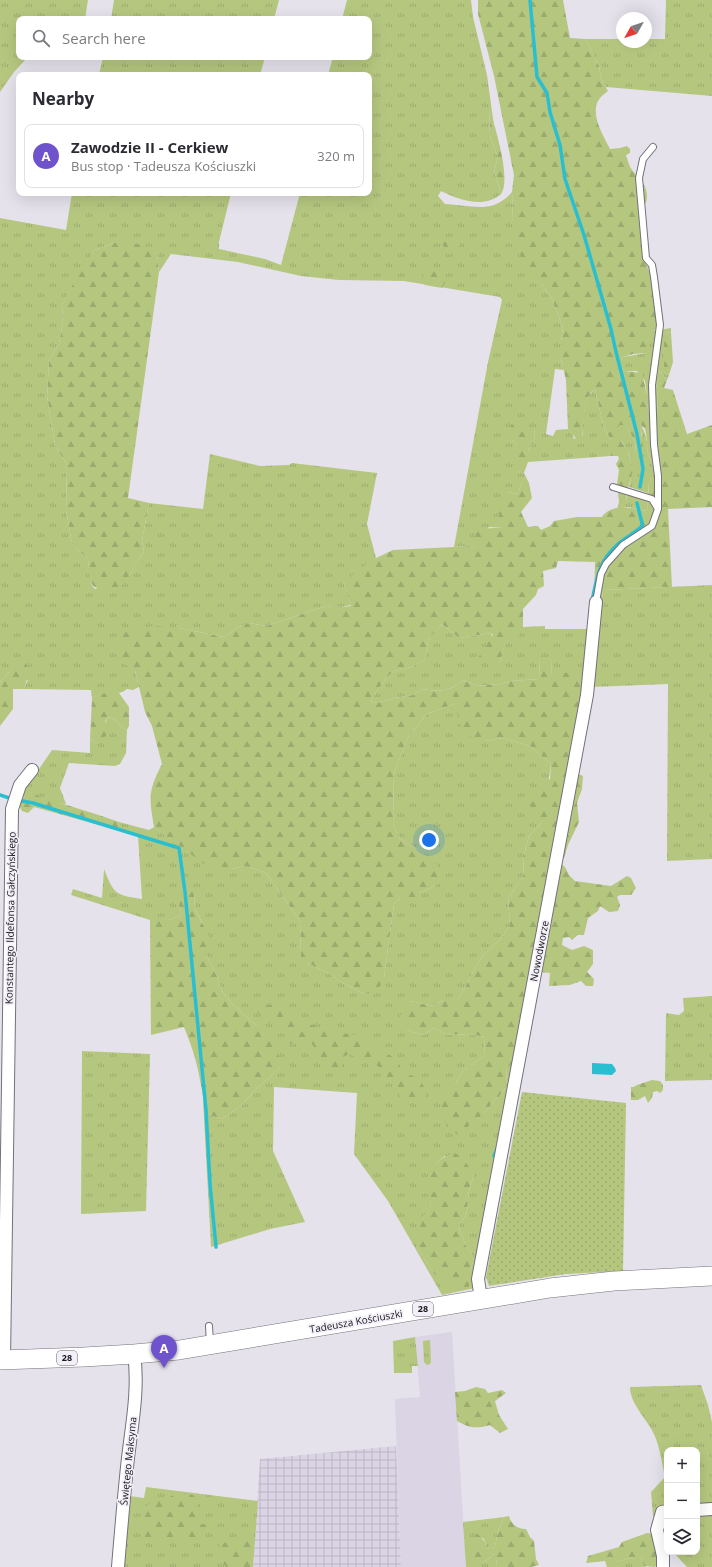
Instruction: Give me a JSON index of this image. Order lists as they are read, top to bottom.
{
  "streets": {
    "main road": ["28", "Tadeusza Kościuszki"],
    "street": ["Konstantego Ildefonsa Gałczyńskiego", "Nowodworze", "Świętego Maksyma"]
  },
  "crossings": [
    ["Konstantego Ildefonsa Gałczyńskiego", "Tadeusza Kościuszki"],
    ["Nowodworze", "Tadeusza Kościuszki"],
    ["Tadeusza Kościuszki", "Świętego Maksyma"]
  ],
  "north": "bottom left",
  "page": {
    "search": "Search here",
    "heading": "Nearby",
    "list": [
      {
        "mark": "A",
        "name": "Zawodzie II - Cerkiew",
        "note": "Bus stop · Tadeusza Kościuszki",
        "value": "320 m"
      }
    ],
    "pins": "A",
    "map_buttons": ["+", "−"]
  }
}
